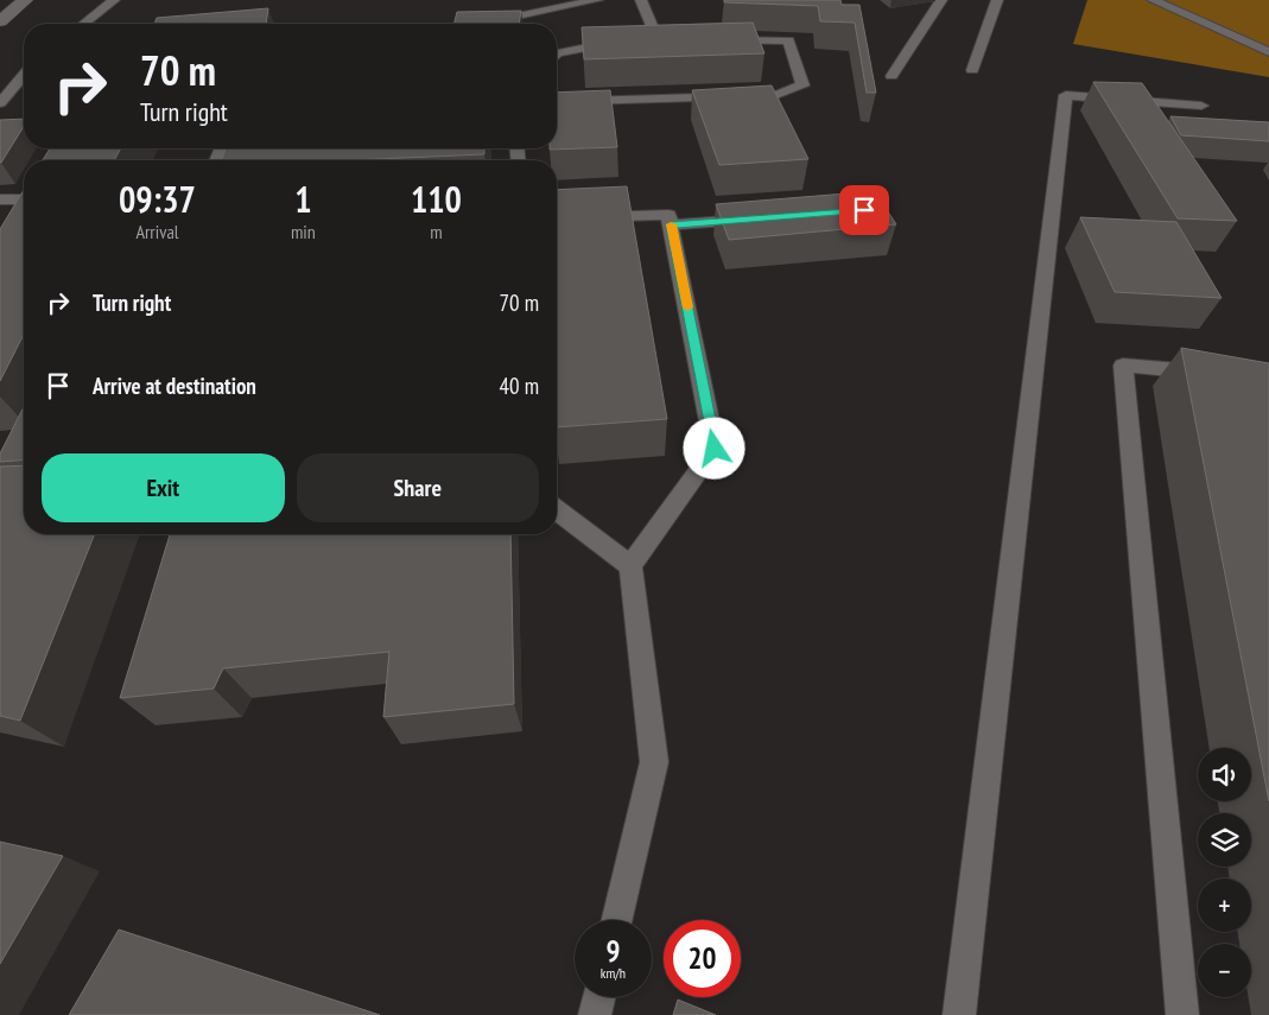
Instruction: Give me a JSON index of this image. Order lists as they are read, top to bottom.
{
  "page": {
    "turn": ["70 m", "Turn right"],
    "eta": [
      "09:37",
      "Arrival",
      "1",
      "min",
      "110",
      "m"
    ],
    "list": [
      {
        "name": "Turn right",
        "value": "70 m"
      },
      {
        "name": "Arrive at destination",
        "value": "40 m"
      }
    ],
    "buttons": ["Exit", "Share"],
    "map_buttons": ["+", "−"],
    "speed": "9 km/h",
    "limit": "20"
  }
}
